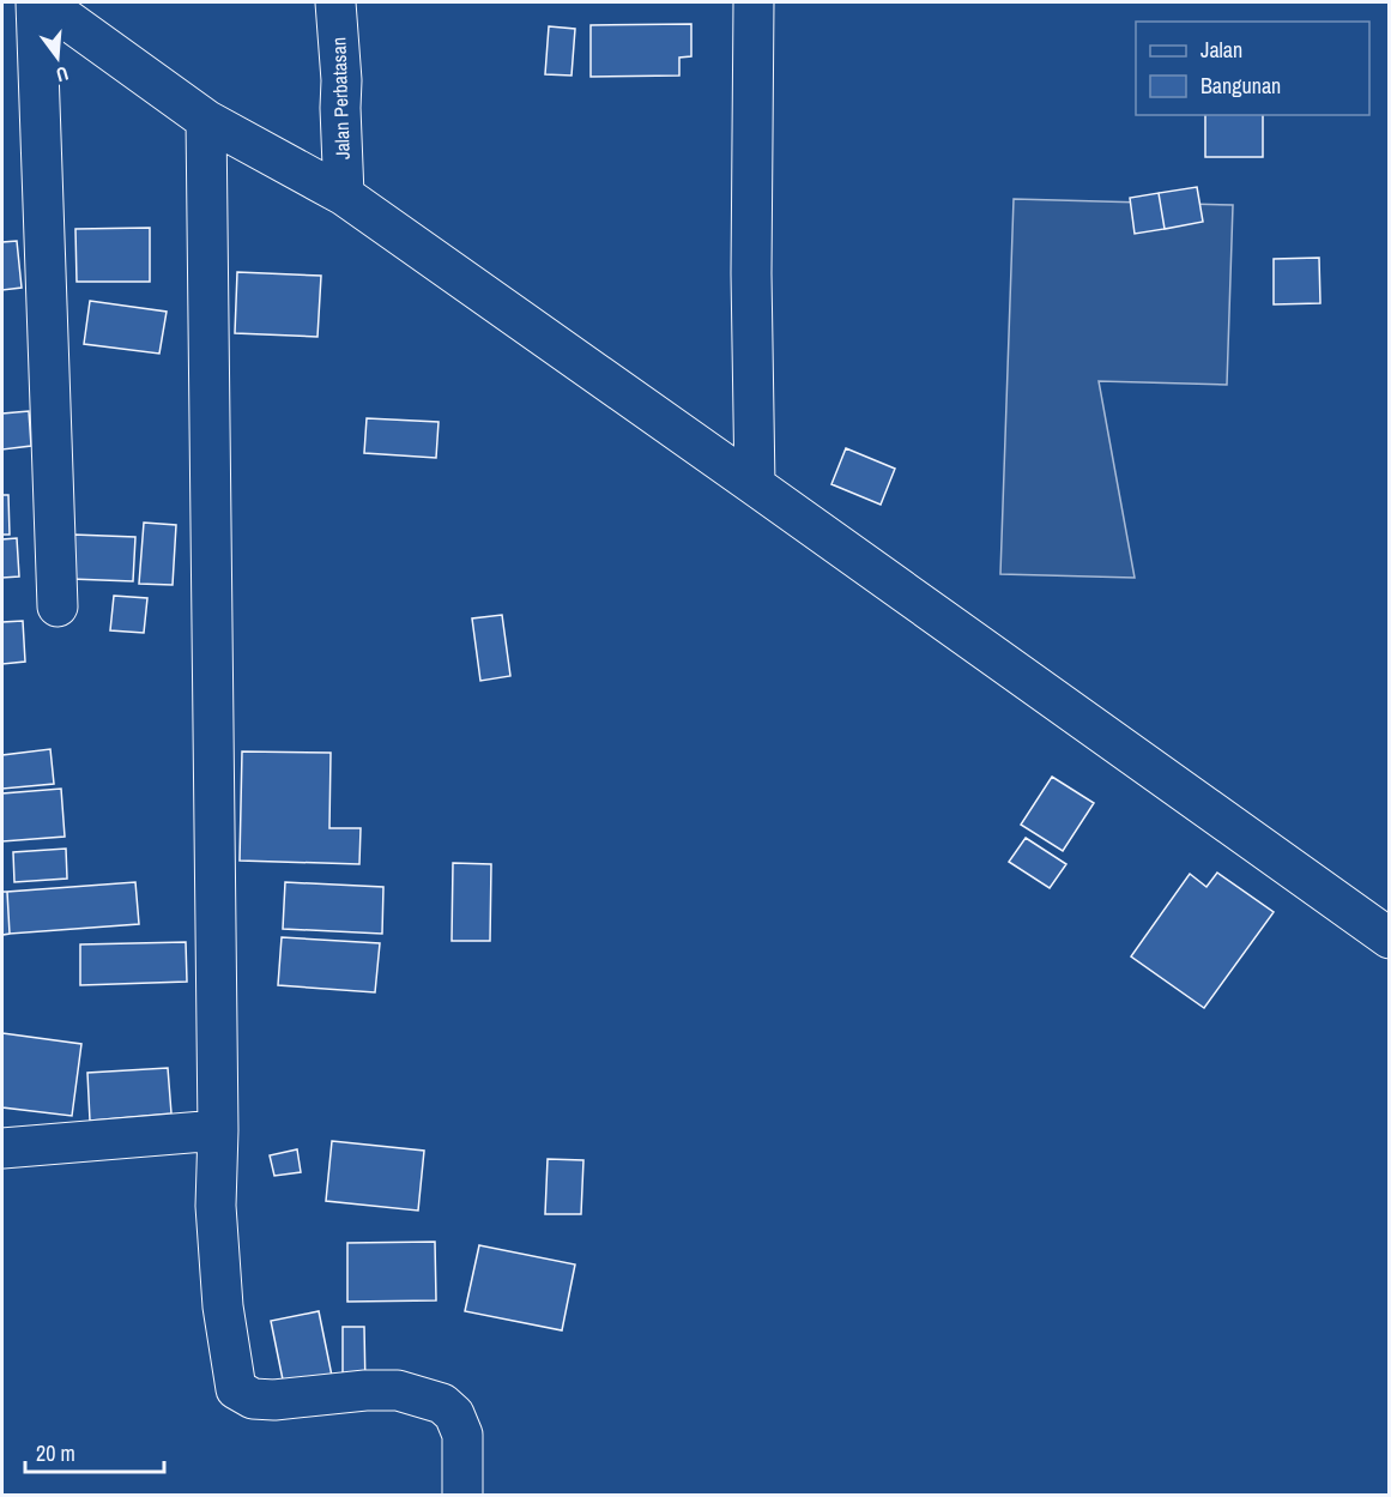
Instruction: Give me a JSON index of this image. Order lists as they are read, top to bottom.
{
  "streets": {
    "street": ["Jalan Perbatasan"]
  },
  "legend": ["Jalan", "Bangunan"],
  "scale_bar": "20 m",
  "north": "bottom"
}
